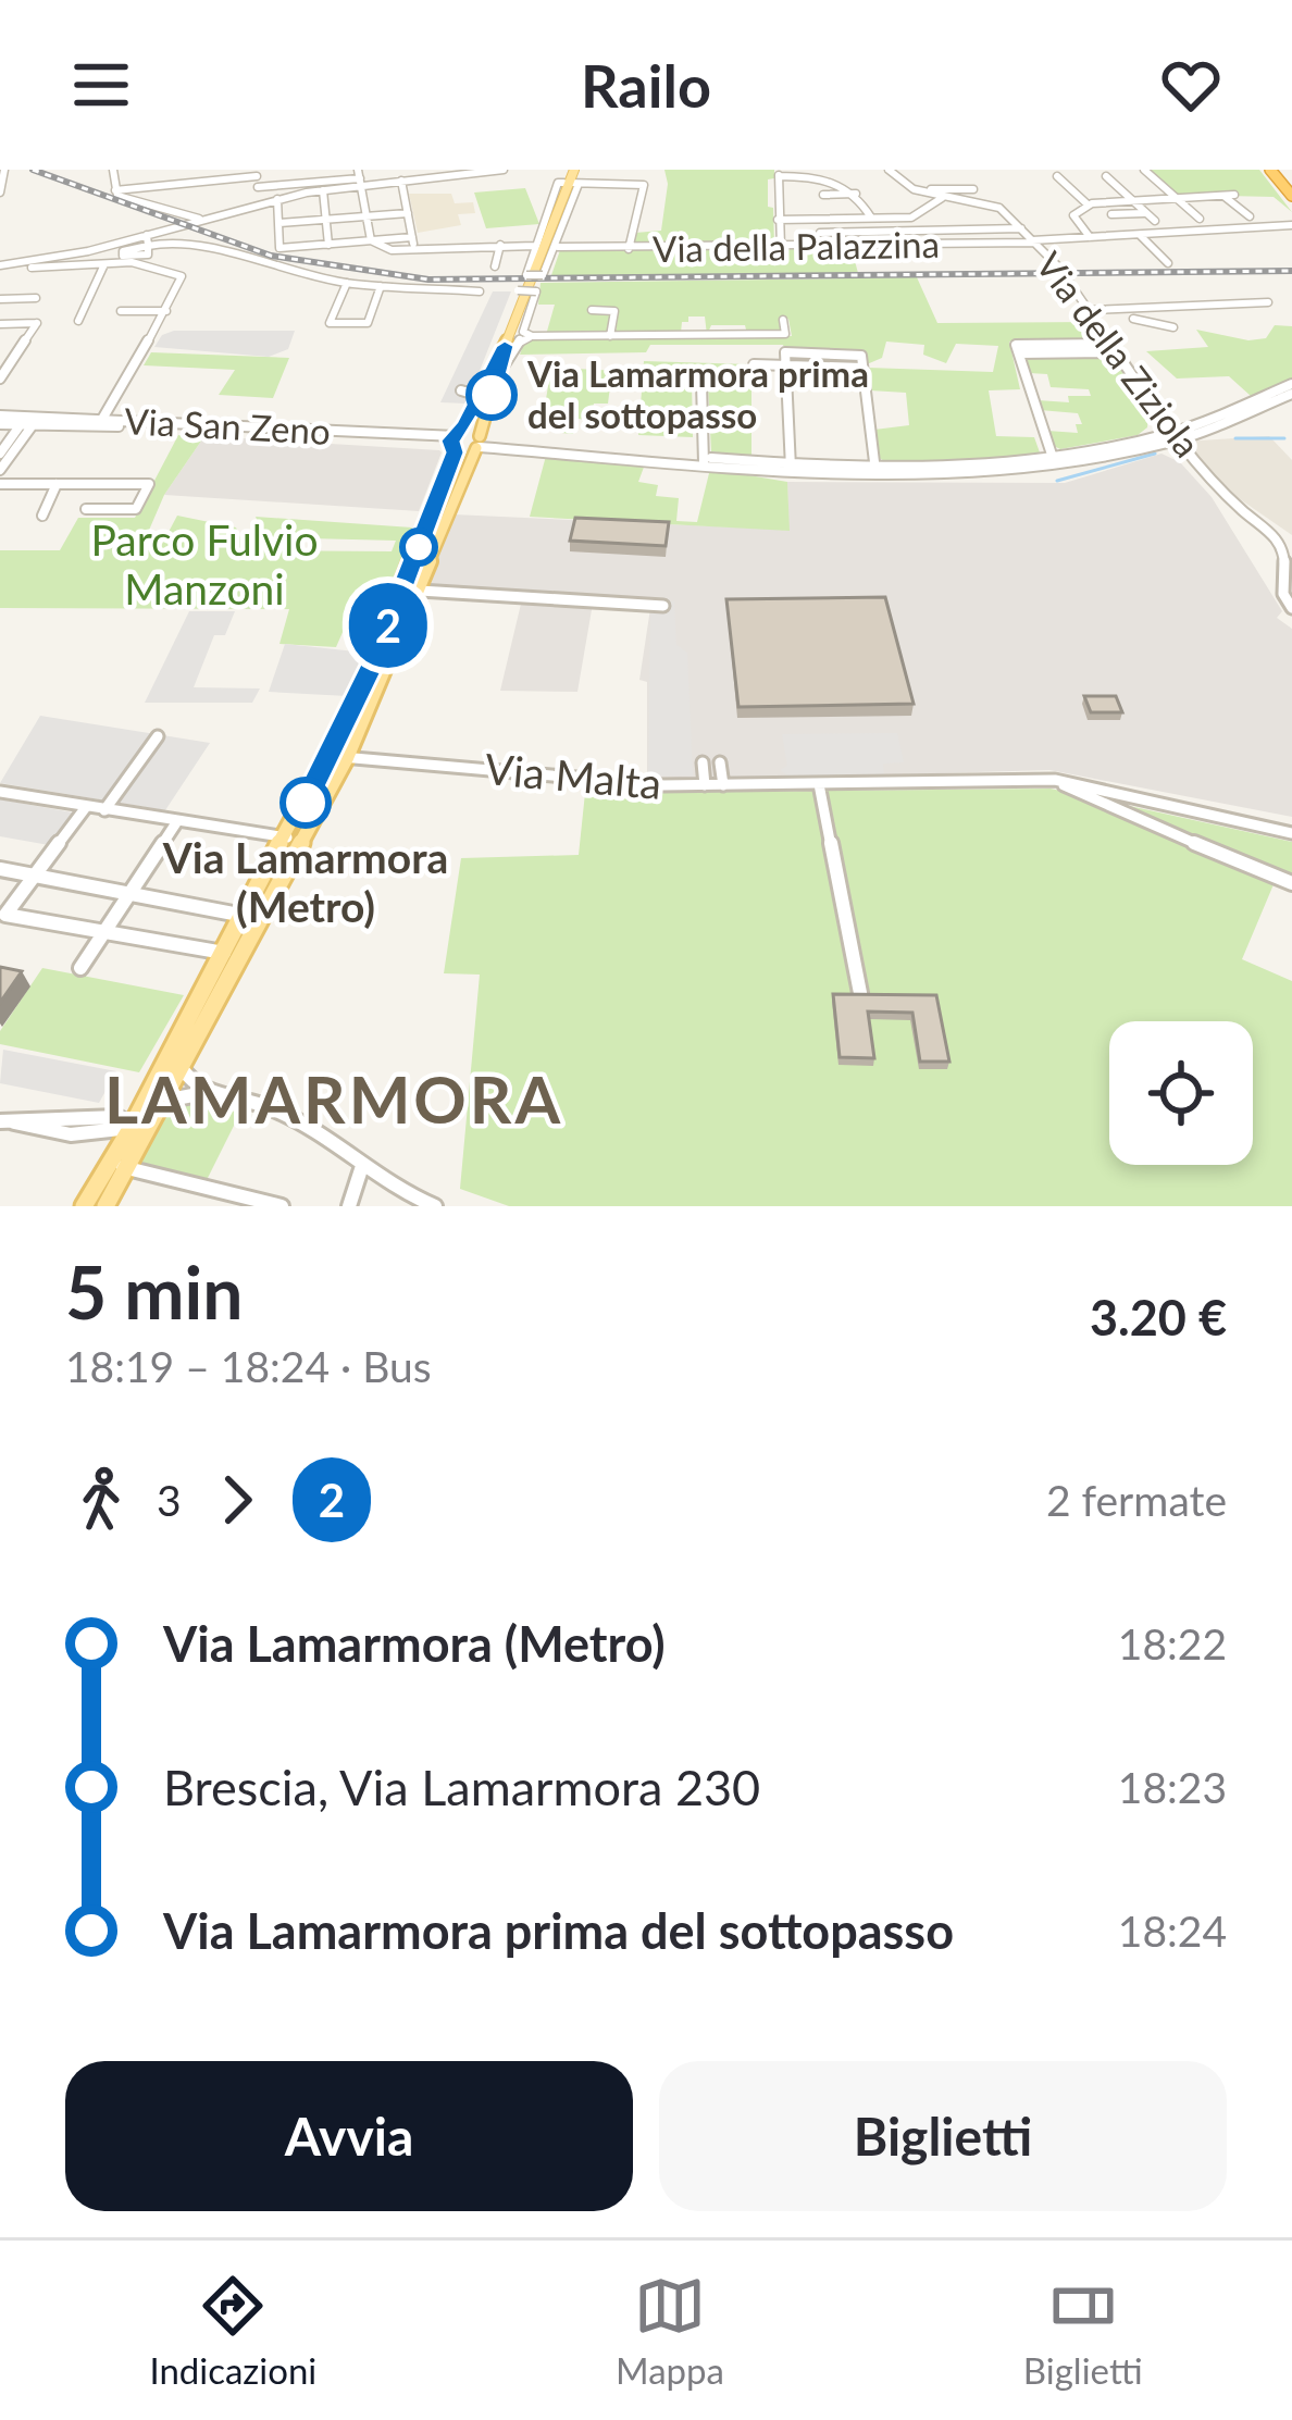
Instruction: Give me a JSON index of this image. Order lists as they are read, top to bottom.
{
  "streets": {
    "street": [
      "Via della Palazzina",
      "Via della Ziziola",
      "Via San Zeno",
      "Via Malta"
    ]
  },
  "crossings": [
    ["Via della Palazzina", "Via della Ziziola"]
  ],
  "districts": ["LAMARMORA"],
  "parks": ["Parco Fulvio Manzoni"],
  "places": ["Via Lamarmora prima del sottopasso", "Via Lamarmora (Metro)"],
  "lines": ["bus line 2"],
  "page": {
    "header": "Railo",
    "on_map": "2",
    "heading": ["5 min", "18:19 – 18:24 · Bus", "3.20 €"],
    "legs": ["3", "2", "2 fermate"],
    "list": [
      {
        "name": "Via Lamarmora (Metro)",
        "value": "18:22"
      },
      {
        "name": "Brescia, Via Lamarmora 230",
        "value": "18:23"
      },
      {
        "name": "Via Lamarmora prima del sottopasso",
        "value": "18:24"
      }
    ],
    "buttons": ["Avvia", "Biglietti"],
    "tabs": ["Indicazioni", "Mappa", "Biglietti"]
  }
}
